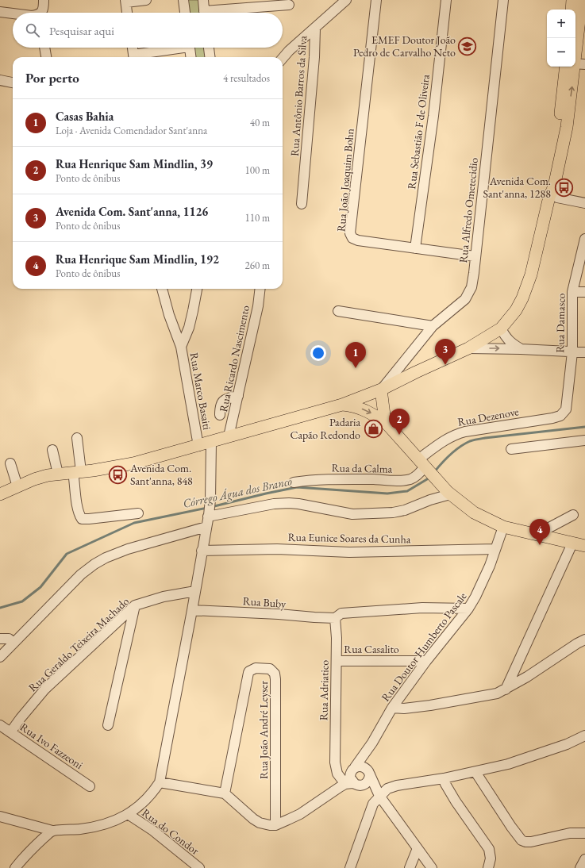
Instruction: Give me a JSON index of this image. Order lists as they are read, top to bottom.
{
  "streets": {
    "street": [
      "Rua Antônio Barros da Silva",
      "Rua Sebastião F de Oliveira",
      "Rua João Joaquim Bohn",
      "Rua Alfredo Ometecidio",
      "Rua Damasco",
      "Rua Ricardo Nascimento",
      "Rua Marco Basaiti",
      "Rua Dezenove",
      "Rua da Calma",
      "Rua Eunice Soares da Cunha",
      "Rua Buby",
      "Rua Geraldo Teixeira Machado",
      "Rua Doutor Humberto Pascale",
      "Rua Casalito",
      "Rua Adriatico",
      "Rua João André Leyser",
      "Rua Ivo Fazzeoni",
      "Rua do Condor"
    ]
  },
  "crossings": [
    ["Rua Sebastião F de Oliveira", "Rua João Joaquim Bohn"],
    ["Rua João Joaquim Bohn", "Rua Alfredo Ometecidio"],
    ["Rua Damasco", "Rua Dezenove"],
    ["Rua Dezenove", "Rua da Calma"],
    ["Rua Eunice Soares da Cunha", "Rua Doutor Humberto Pascale"],
    ["Rua Buby", "Rua Adriatico"],
    ["Rua Geraldo Teixeira Machado", "Rua Ivo Fazzeoni"],
    ["Rua Doutor Humberto Pascale", "Rua Casalito"],
    ["Rua Doutor Humberto Pascale", "Rua Adriatico"],
    ["Rua Casalito", "Rua Adriatico"]
  ],
  "water": ["Córrego Água dos Branco"],
  "places": {
    "school or university": ["EMEF Doutor João Pedro de Carvalho Neto"],
    "bus stop": ["Avenida Com. Sant'anna, 1288", "Avenida Com. Sant'anna, 848"],
    "shop": ["Padaria Capão Redondo"]
  },
  "page": {
    "map_buttons": ["+", "−"],
    "search": "Pesquisar aqui",
    "heading": ["Por perto", "4 resultados"],
    "list": [
      {
        "mark": "1",
        "name": "Casas Bahia",
        "note": "Loja · Avenida Comendador Sant'anna",
        "value": "40 m"
      },
      {
        "mark": "2",
        "name": "Rua Henrique Sam Mindlin, 39",
        "note": "Ponto de ônibus",
        "value": "100 m"
      },
      {
        "mark": "3",
        "name": "Avenida Com. Sant'anna, 1126",
        "note": "Ponto de ônibus",
        "value": "110 m"
      },
      {
        "mark": "4",
        "name": "Rua Henrique Sam Mindlin, 192",
        "note": "Ponto de ônibus",
        "value": "260 m"
      }
    ],
    "pins": [
      "3",
      "1",
      "2",
      "4"
    ]
  }
}
